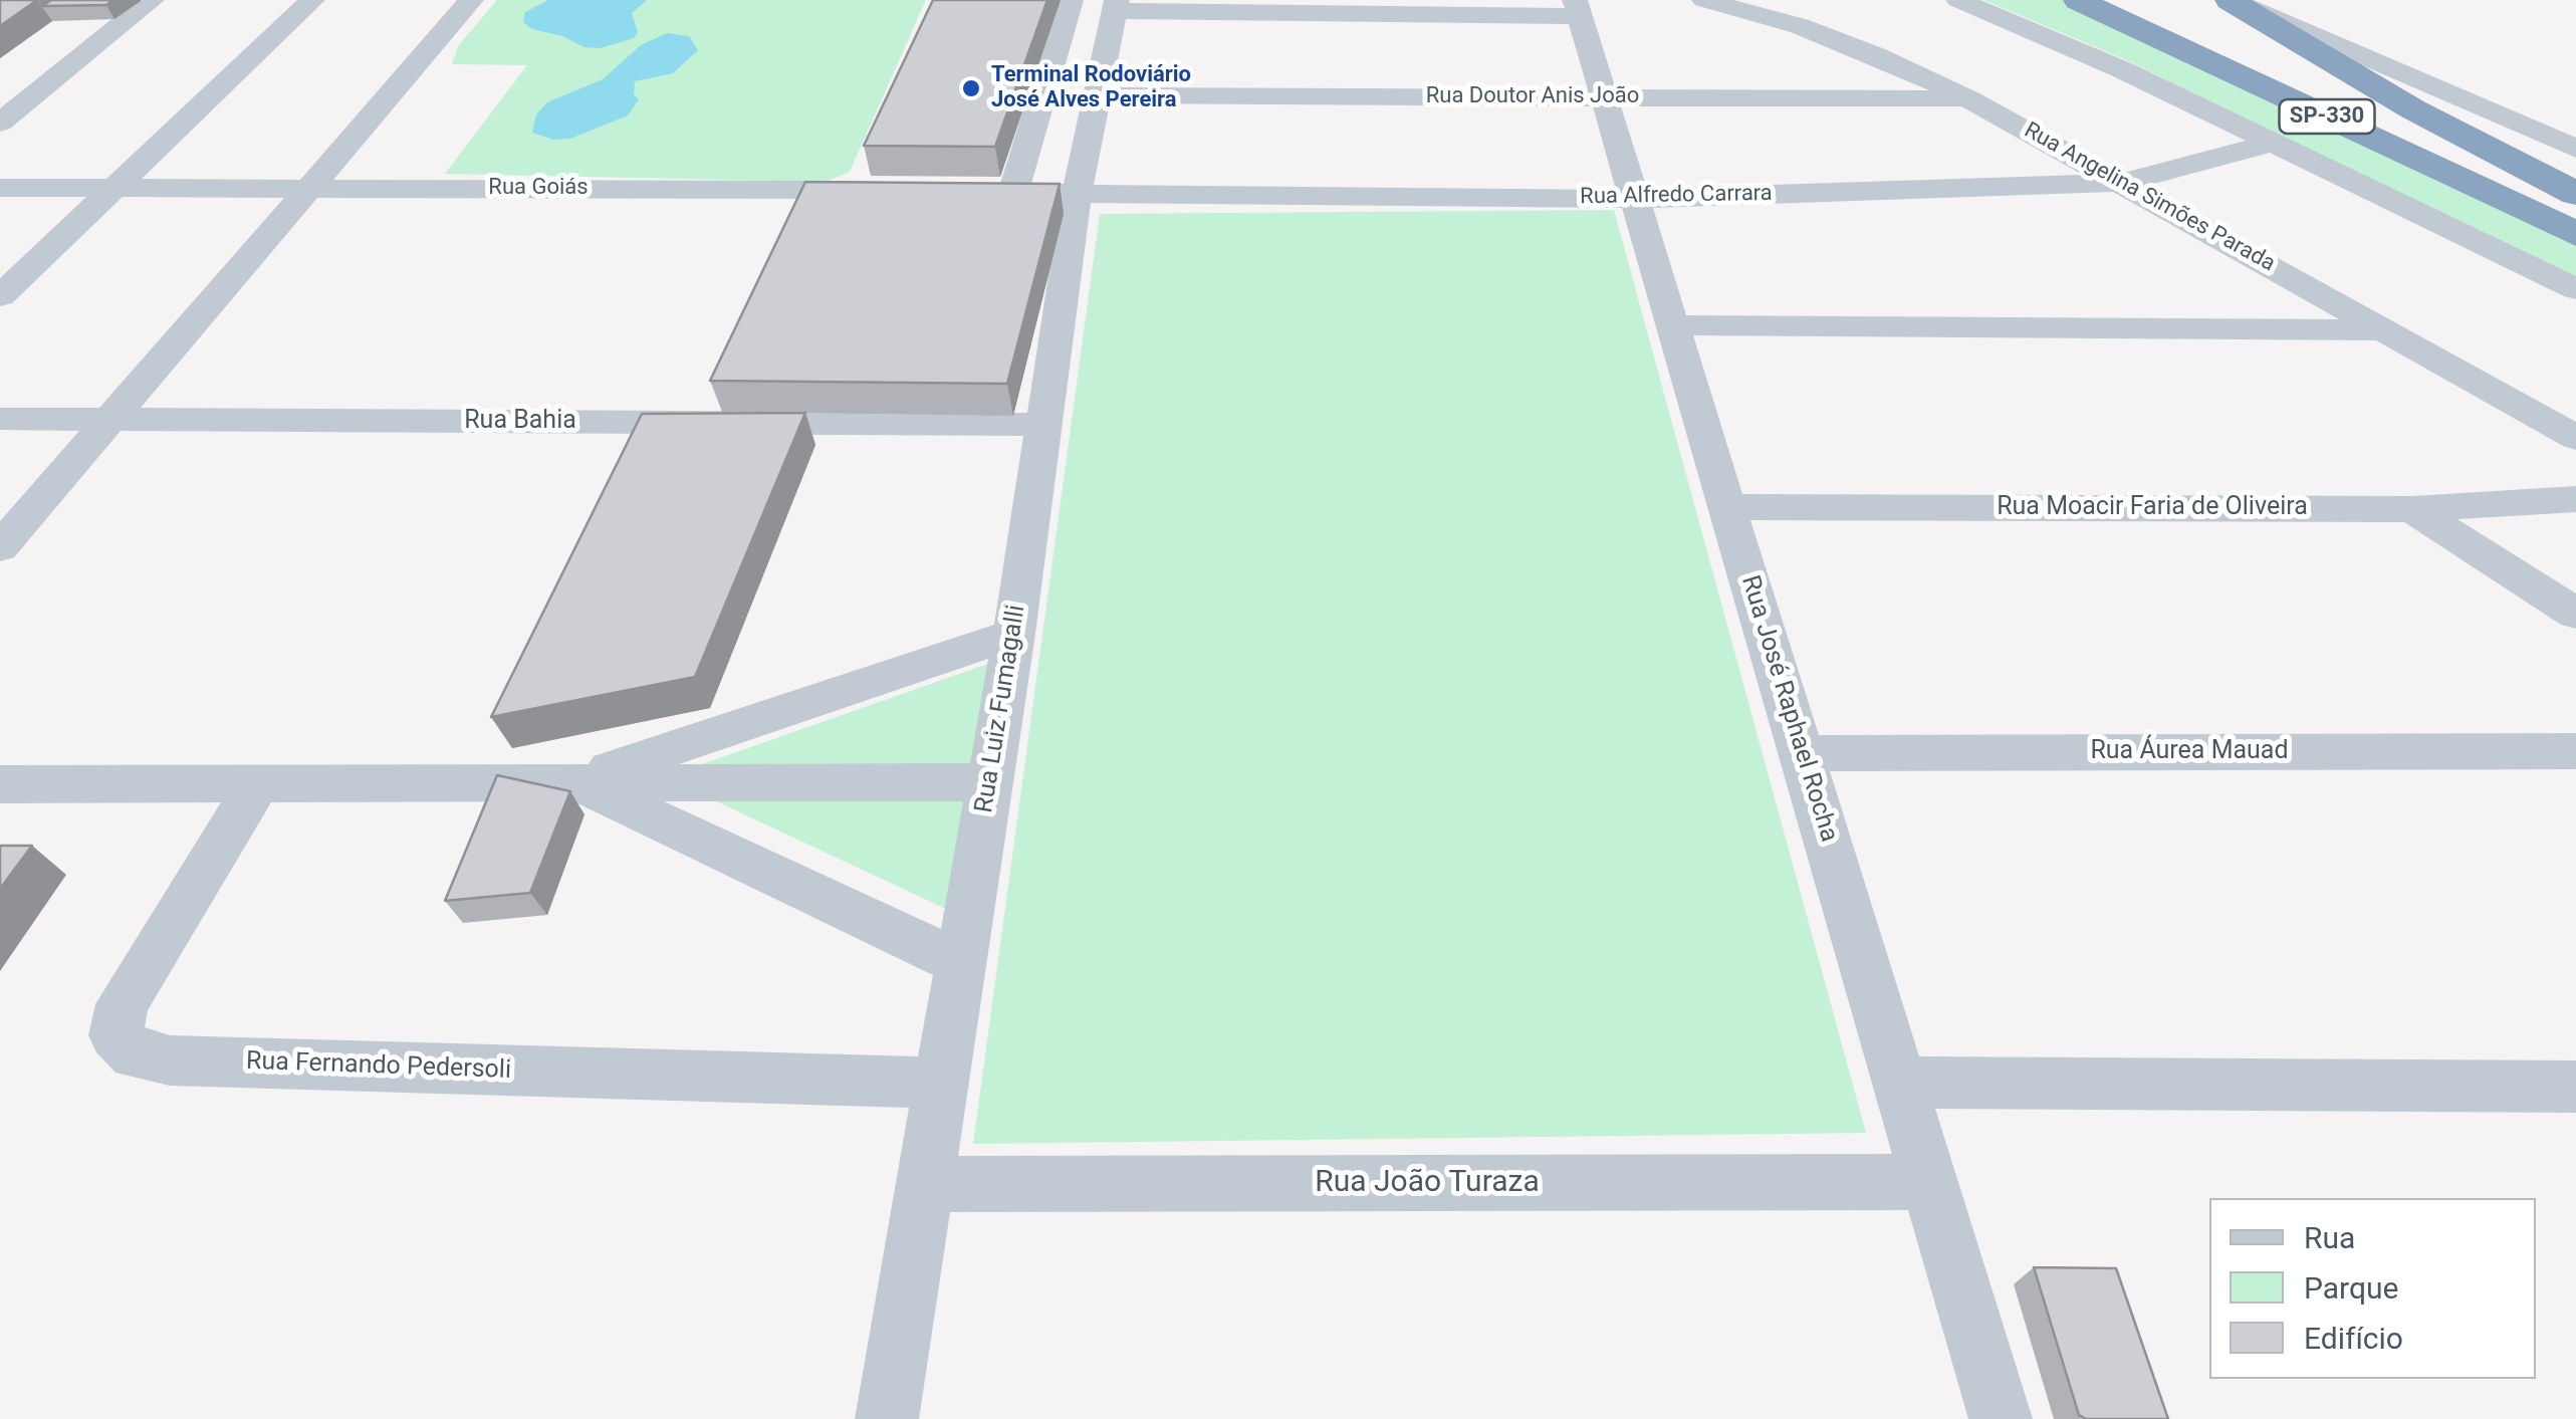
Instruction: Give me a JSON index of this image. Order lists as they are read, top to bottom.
{
  "streets": {
    "highway": ["SP-330"],
    "street": [
      "Rua Doutor Anis João",
      "Rua Goiás",
      "Rua Alfredo Carrara",
      "Rua Angelina Simões Parada",
      "Rua Bahia",
      "Rua Moacir Faria de Oliveira",
      "Rua Luiz Fumagalli",
      "Rua José Raphael Rocha",
      "Rua Áurea Mauad",
      "Rua Fernando Pedersoli",
      "Rua João Turaza"
    ]
  },
  "crossings": [
    ["Rua Doutor Anis João", "Rua Angelina Simões Parada"],
    ["Rua Doutor Anis João", "Rua Luiz Fumagalli"],
    ["Rua Doutor Anis João", "Rua José Raphael Rocha"],
    ["Rua Alfredo Carrara", "Rua Angelina Simões Parada"],
    ["Rua Alfredo Carrara", "Rua Luiz Fumagalli"],
    ["Rua Alfredo Carrara", "Rua José Raphael Rocha"],
    ["Rua Bahia", "Rua Luiz Fumagalli"],
    ["Rua Moacir Faria de Oliveira", "Rua José Raphael Rocha"],
    ["Rua Luiz Fumagalli", "Rua Fernando Pedersoli"],
    ["Rua Luiz Fumagalli", "Rua João Turaza"],
    ["Rua José Raphael Rocha", "Rua Áurea Mauad"],
    ["Rua José Raphael Rocha", "Rua João Turaza"]
  ],
  "places": ["Terminal Rodoviário José Alves Pereira"],
  "legend": ["Rua", "Parque", "Edifício"]
}
